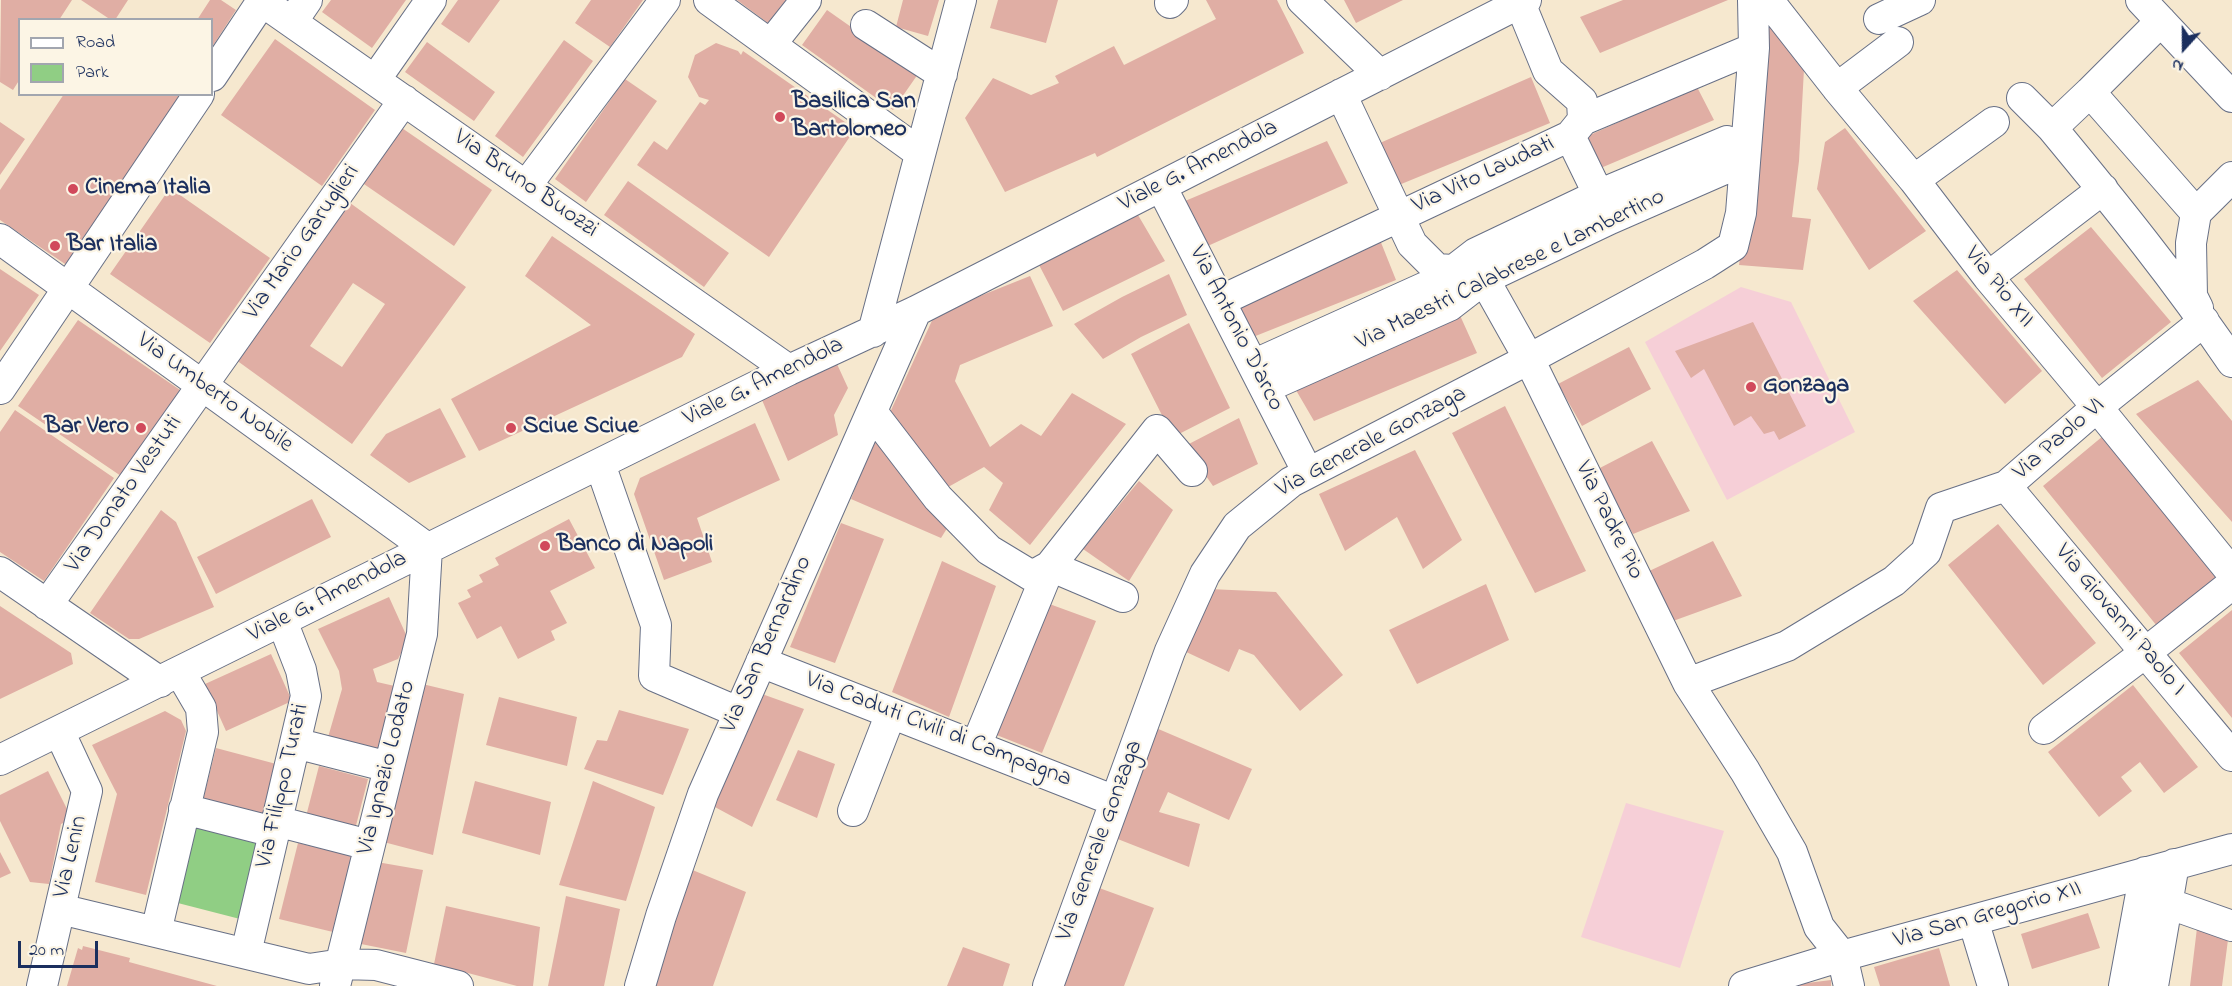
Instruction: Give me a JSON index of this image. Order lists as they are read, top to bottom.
{
  "streets": {
    "street": [
      "Viale G. Amendola",
      "Via Vito Laudati",
      "Via Bruno Buozzi",
      "Via Mario Garuglieri",
      "Via Maestri Calabrese e Lambertino",
      "Via Pio XII",
      "Via Antonio D'arco",
      "Via Umberto Nobile",
      "Via Paolo VI",
      "Via Generale Gonzaga",
      "Via Donato Vestuti",
      "Via Padre Pio",
      "Via Giovanni Paolo I",
      "Via San Bernardino",
      "Via Caduti Civili di Campagna",
      "Via Ignazio Lodato",
      "Via Filippo Turati",
      "Via Lenin",
      "Via San Gregorio XII"
    ]
  },
  "crossings": [
    ["Viale G. Amendola", "Via Bruno Buozzi"],
    ["Viale G. Amendola", "Via Antonio D'arco"],
    ["Viale G. Amendola", "Via Umberto Nobile"],
    ["Viale G. Amendola", "Via San Bernardino"],
    ["Viale G. Amendola", "Via Ignazio Lodato"],
    ["Viale G. Amendola", "Via Filippo Turati"],
    ["Viale G. Amendola", "Via Lenin"],
    ["Via Vito Laudati", "Via Antonio D'arco"],
    ["Via Vito Laudati", "Via Generale Gonzaga"],
    ["Via Bruno Buozzi", "Via Mario Garuglieri"],
    ["Via Mario Garuglieri", "Via Umberto Nobile"],
    ["Via Mario Garuglieri", "Via Donato Vestuti"],
    ["Via Maestri Calabrese e Lambertino", "Via Antonio D'arco"],
    ["Via Maestri Calabrese e Lambertino", "Via Generale Gonzaga"],
    ["Via Maestri Calabrese e Lambertino", "Via Padre Pio"],
    ["Via Pio XII", "Via Paolo VI"],
    ["Via Antonio D'arco", "Via Generale Gonzaga"],
    ["Via Umberto Nobile", "Via Donato Vestuti"],
    ["Via Umberto Nobile", "Via Ignazio Lodato"],
    ["Via Paolo VI", "Via Padre Pio"],
    ["Via Paolo VI", "Via Giovanni Paolo I"],
    ["Via Generale Gonzaga", "Via Padre Pio"],
    ["Via Generale Gonzaga", "Via Caduti Civili di Campagna"],
    ["Via Padre Pio", "Via San Gregorio XII"],
    ["Via San Bernardino", "Via Caduti Civili di Campagna"]
  ],
  "places": [
    "Basilica San Bartolomeo",
    "Cinema Italia",
    "Bar Italia",
    "Gonzaga",
    "Bar Vero",
    "Sciue Sciue",
    "Banco di Napoli"
  ],
  "legend": ["Road", "Park"],
  "scale_bar": "20 m",
  "north": "bottom"
}
